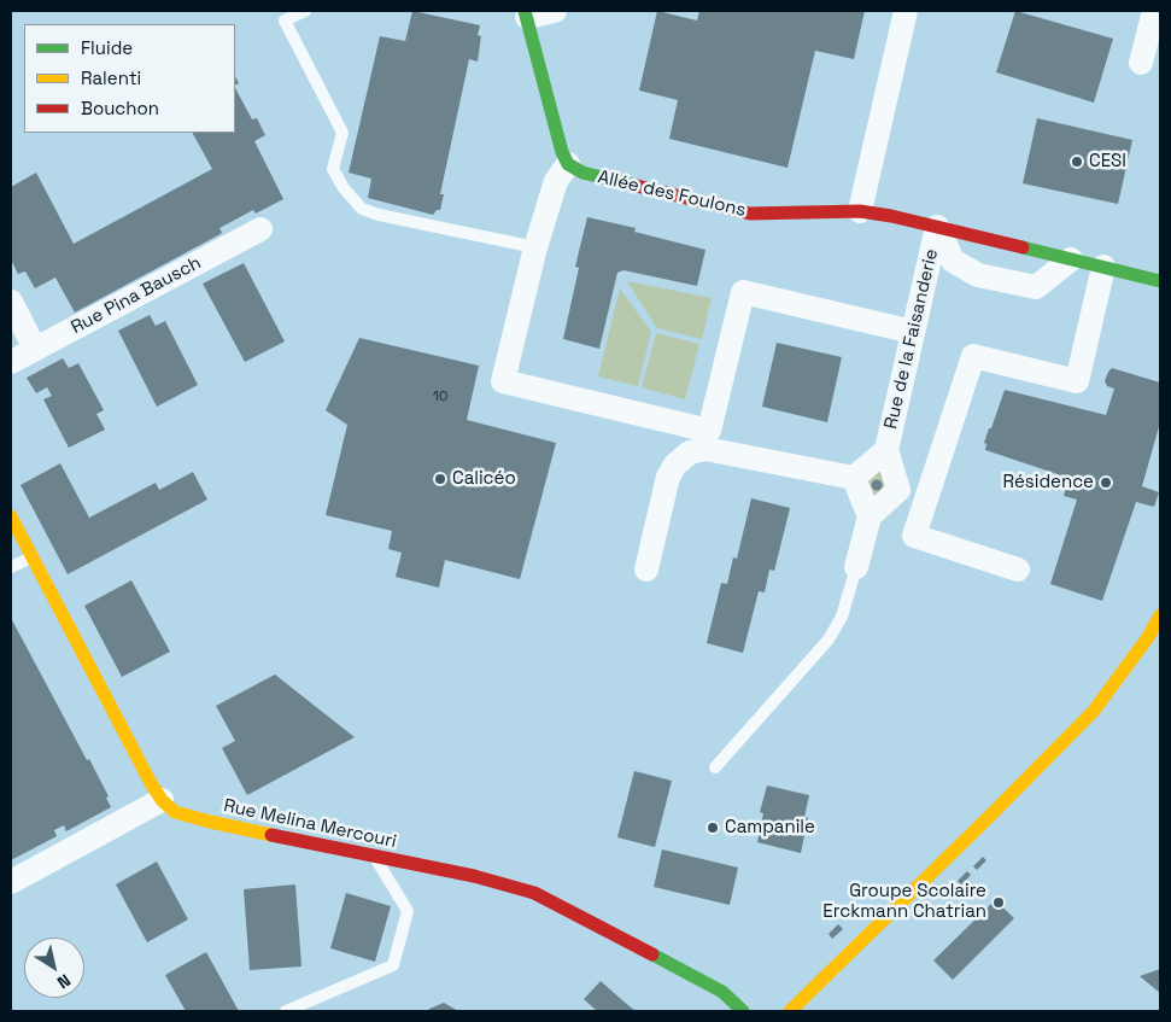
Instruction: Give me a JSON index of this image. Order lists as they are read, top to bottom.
{
  "streets": {
    "street": [
      "Allée des Foulons",
      "Rue Pina Bausch",
      "Rue de la Faisanderie",
      "Rue Melina Mercouri"
    ]
  },
  "crossings": [
    ["Allée des Foulons", "Rue de la Faisanderie"]
  ],
  "places": [
    "CESI",
    "Calicéo",
    "Résidence",
    "Campanile",
    "Groupe Scolaire Erckmann Chatrian"
  ],
  "house_numbers": ["10"],
  "legend": ["Fluide", "Ralenti", "Bouchon"],
  "north": "bottom right"
}
